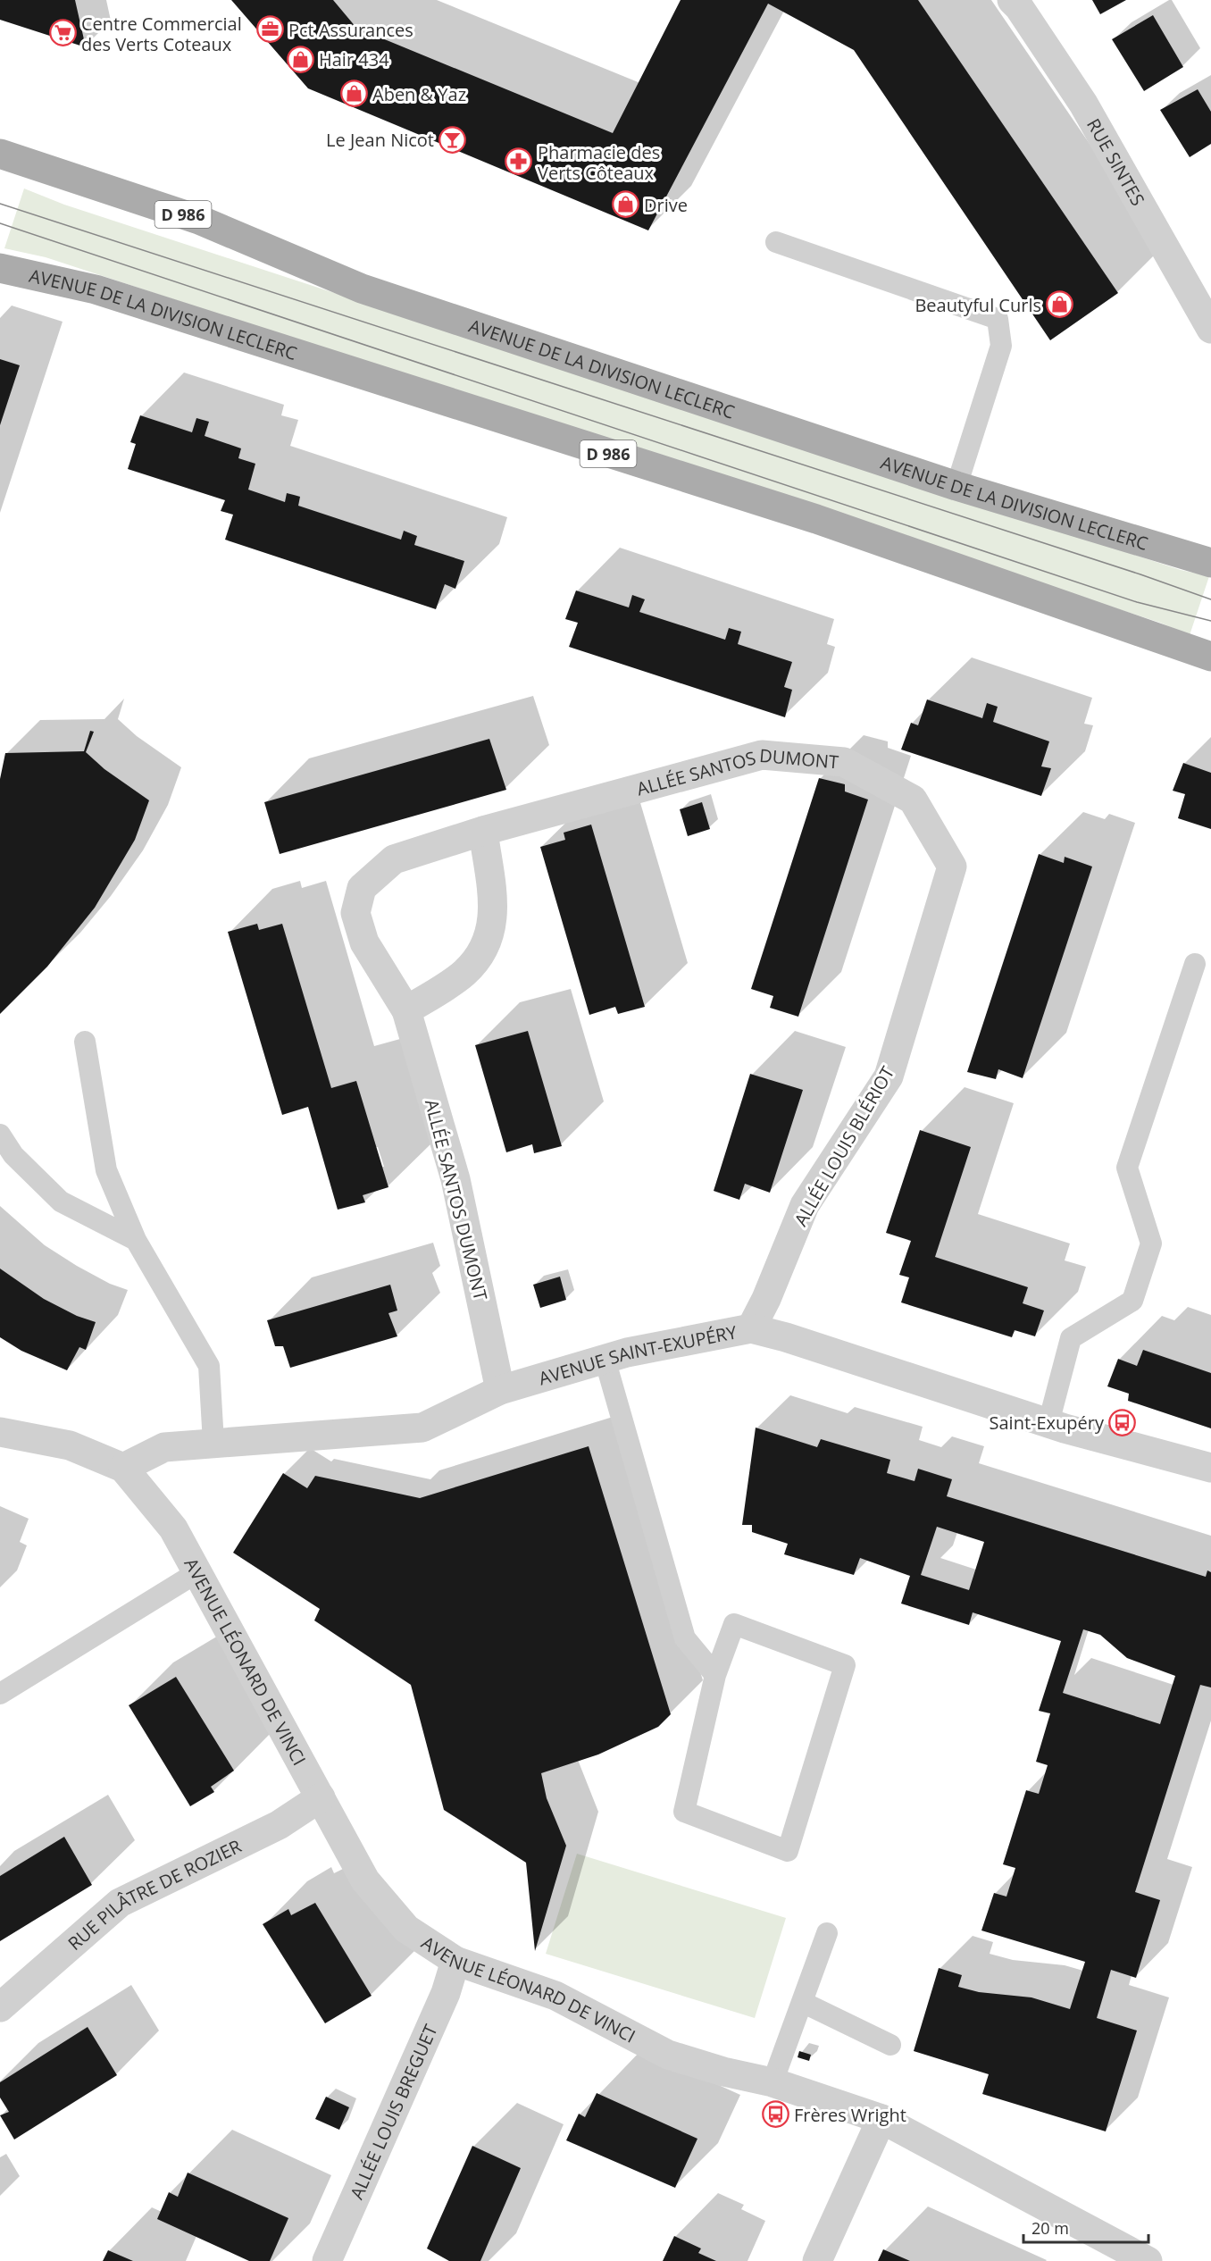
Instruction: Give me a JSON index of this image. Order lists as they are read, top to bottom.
{
  "streets": {
    "main road": ["D 986", "AVENUE DE LA DIVISION LECLERC"],
    "street": [
      "RUE SINTES",
      "ALLÉE SANTOS DUMONT",
      "ALLÉE LOUIS BLÉRIOT",
      "AVENUE SAINT-EXUPÉRY",
      "AVENUE LÉONARD DE VINCI",
      "RUE PILÂTRE DE ROZIER",
      "ALLÉE LOUIS BREGUET"
    ]
  },
  "crossings": [
    ["ALLÉE SANTOS DUMONT", "ALLÉE LOUIS BLÉRIOT"],
    ["ALLÉE SANTOS DUMONT", "AVENUE SAINT-EXUPÉRY"],
    ["ALLÉE LOUIS BLÉRIOT", "AVENUE SAINT-EXUPÉRY"],
    ["AVENUE SAINT-EXUPÉRY", "AVENUE LÉONARD DE VINCI"],
    ["AVENUE LÉONARD DE VINCI", "RUE PILÂTRE DE ROZIER"],
    ["AVENUE LÉONARD DE VINCI", "ALLÉE LOUIS BREGUET"]
  ],
  "places": {
    "office": ["Pct Assurances"],
    "supermarket": ["Centre Commercial des Verts Coteaux"],
    "shop": [
      "Hair 434",
      "Aben & Yaz",
      "Drive",
      "Beautyful Curls"
    ],
    "bar": ["Le Jean Nicot"],
    "pharmacy": ["Pharmacie des Verts Côteaux"],
    "bus stop": ["Saint-Exupéry", "Frères Wright"]
  },
  "scale_bar": "20 m"
}
